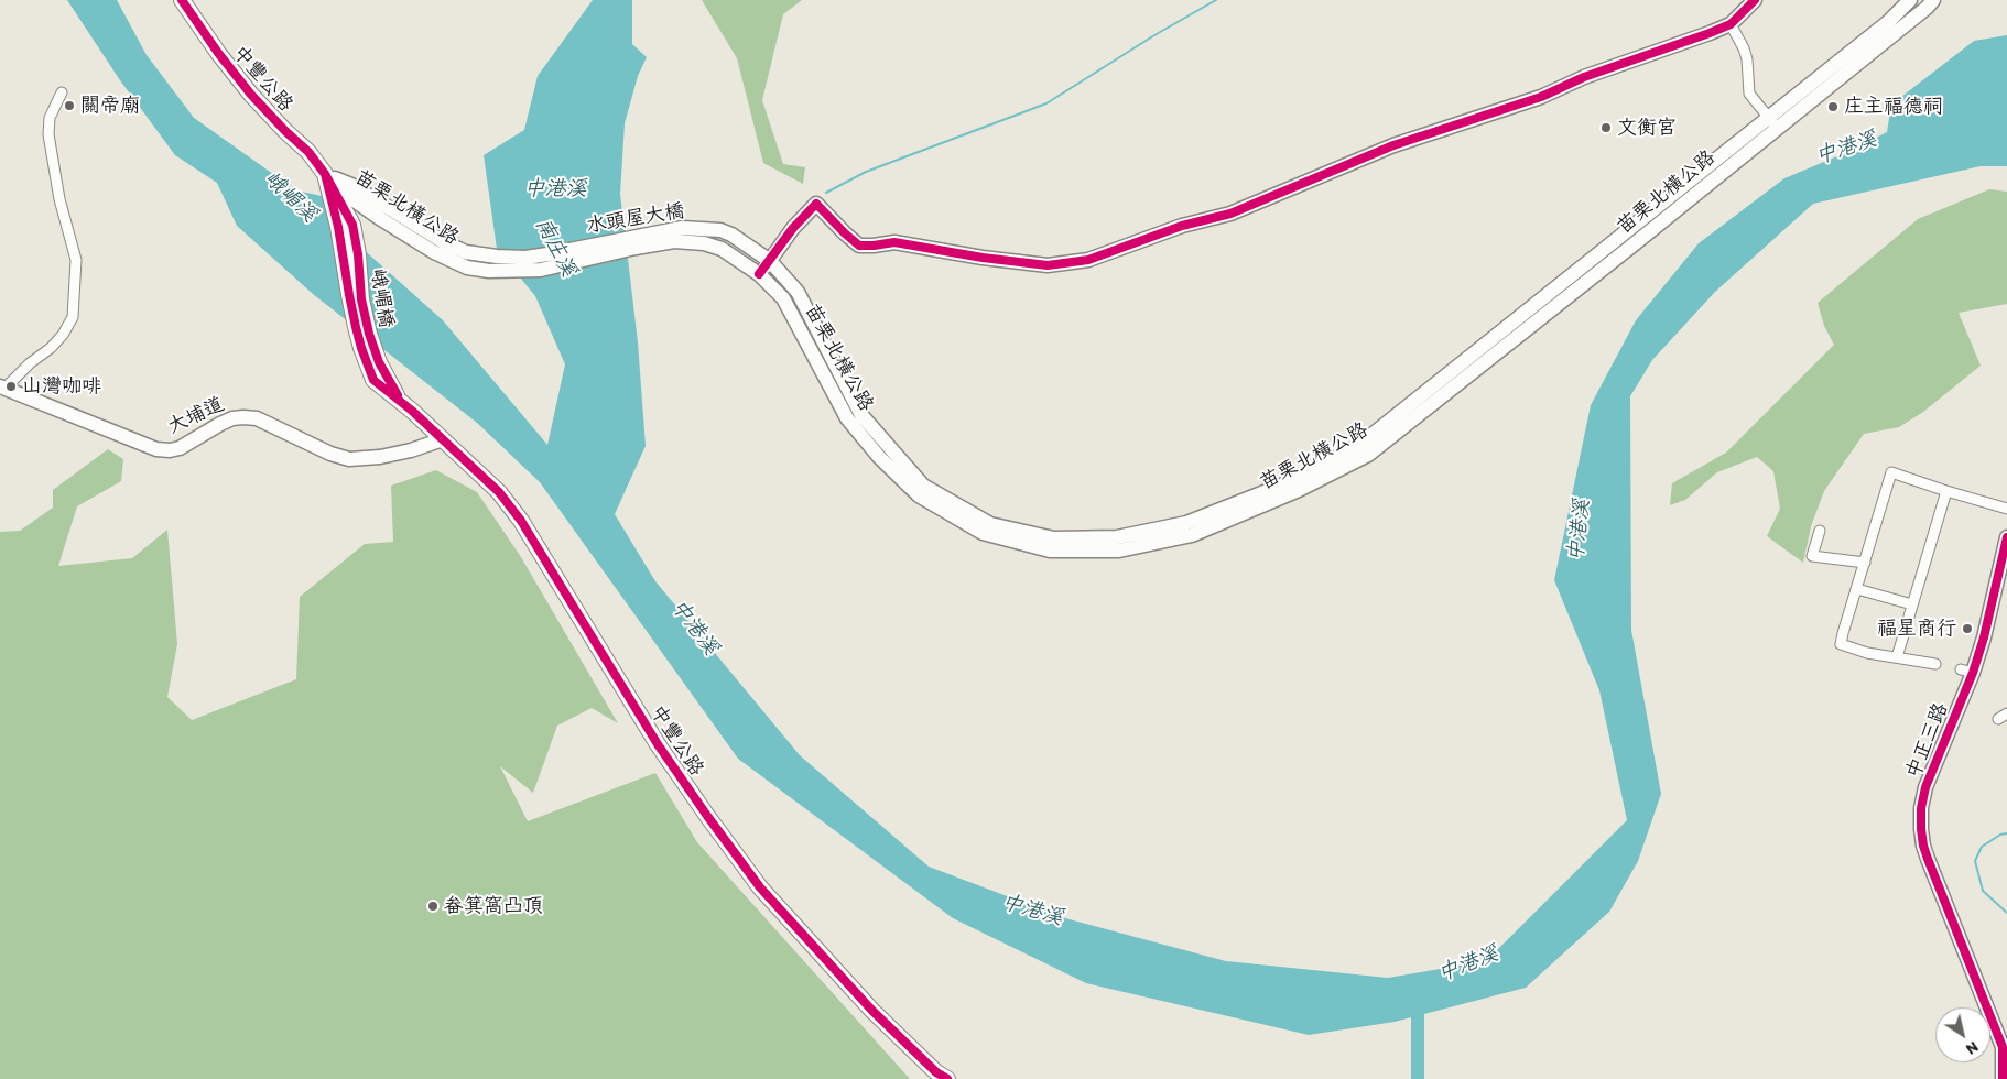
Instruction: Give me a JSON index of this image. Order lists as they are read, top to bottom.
{
  "streets": {
    "main road": [
      "中豐公路",
      "苗栗北橫公路",
      "水頭屋大橋",
      "峨嵋橋",
      "大埔道",
      "中正三路"
    ]
  },
  "crossings": [
    ["中豐公路", "苗栗北橫公路"],
    ["中豐公路", "峨嵋橋"],
    ["中豐公路", "大埔道"],
    ["苗栗北橫公路", "水頭屋大橋"]
  ],
  "water": ["中港溪", "峨嵋溪", "南庄溪"],
  "places": [
    "關帝廟",
    "庄主福德祠",
    "文衡宮",
    "山灣咖啡",
    "福星商行",
    "畚箕窩凸頂"
  ],
  "north": "bottom right"
}
